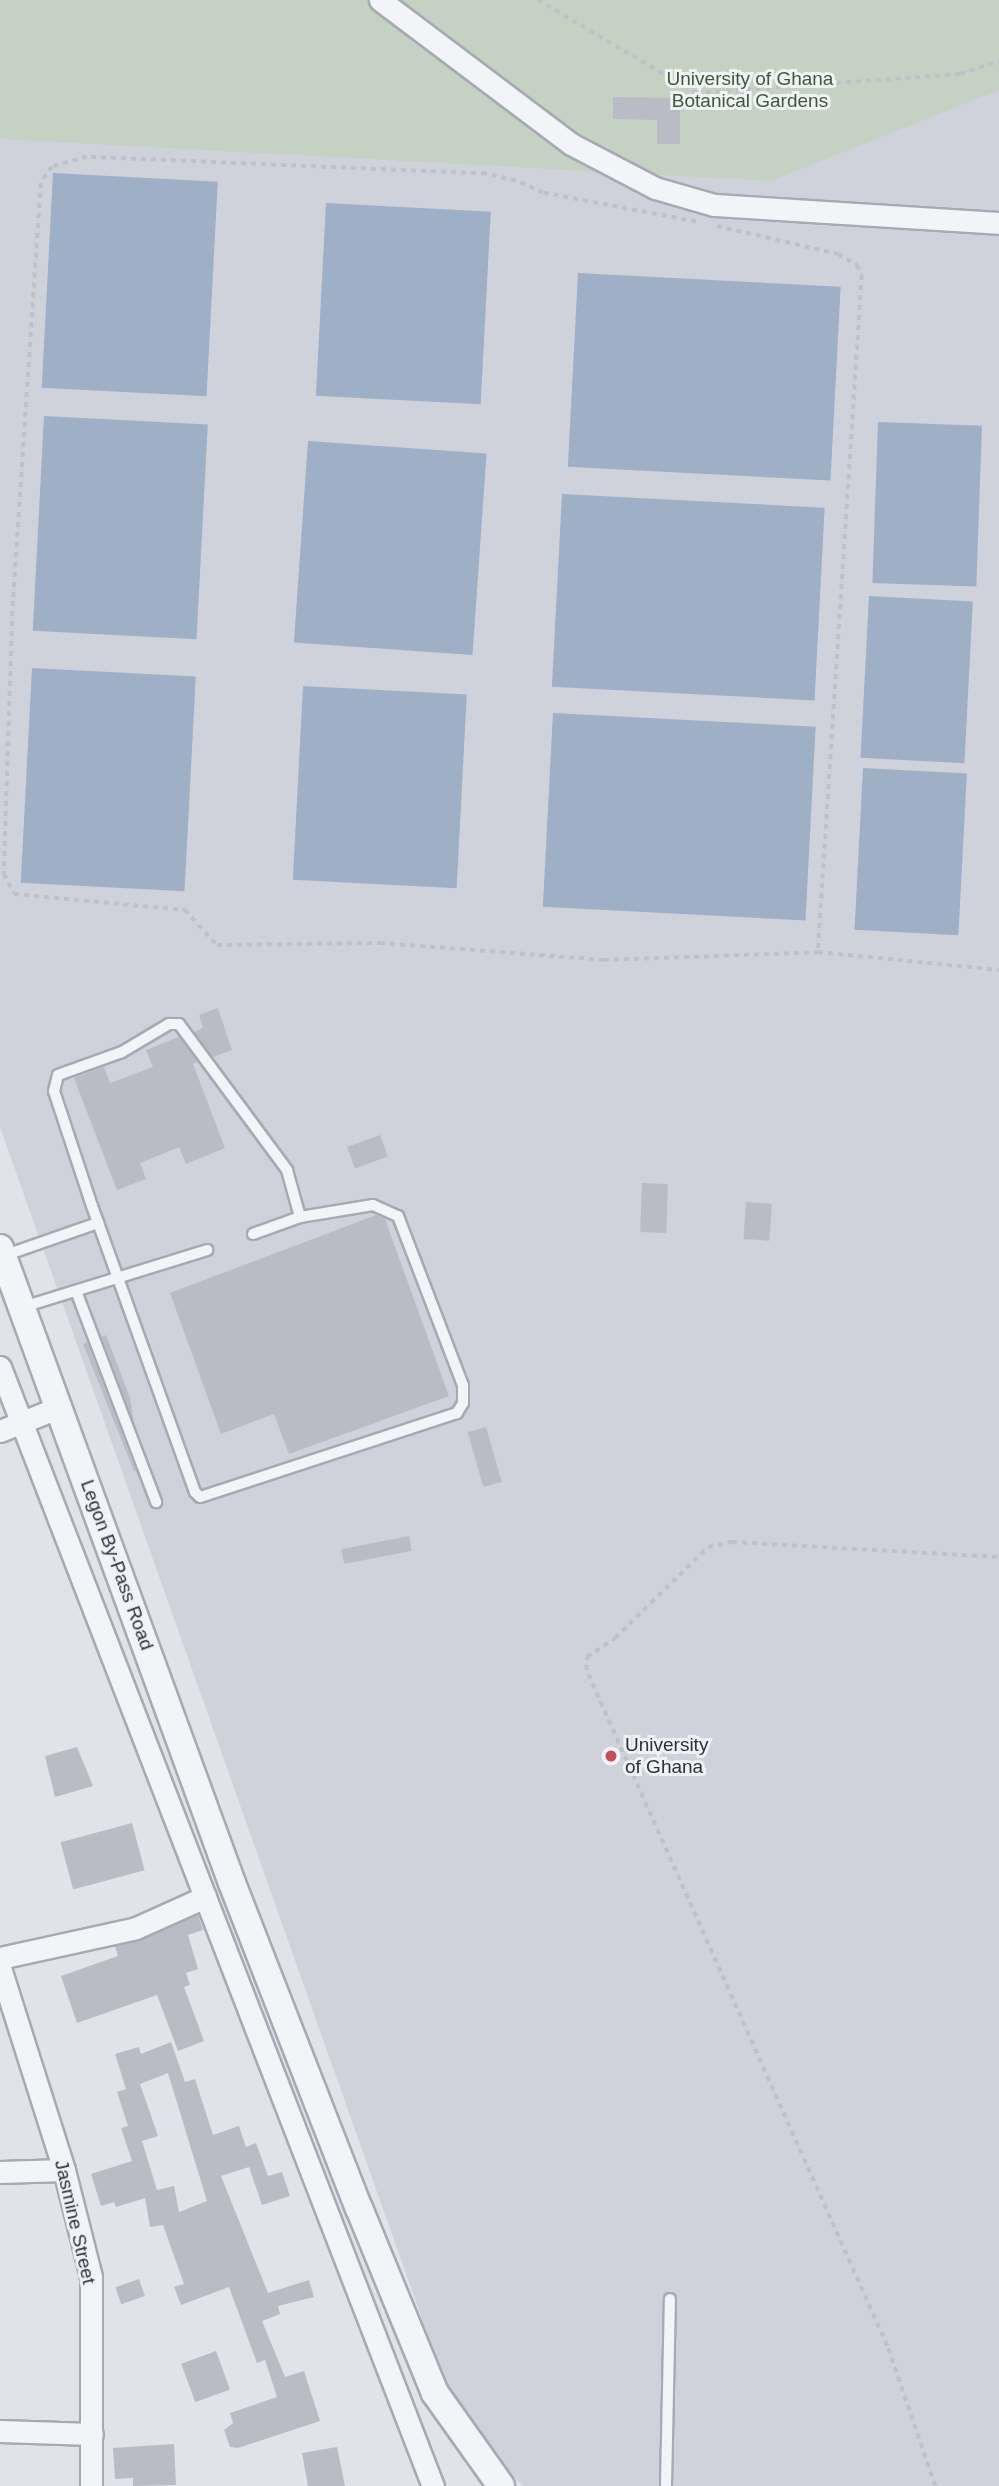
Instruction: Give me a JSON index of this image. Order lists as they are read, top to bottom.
{
  "streets": {
    "street": ["Legon By-Pass Road", "Jasmine Street"]
  },
  "parks": ["University of Ghana Botanical Gardens"],
  "places": ["University of Ghana"]
}
